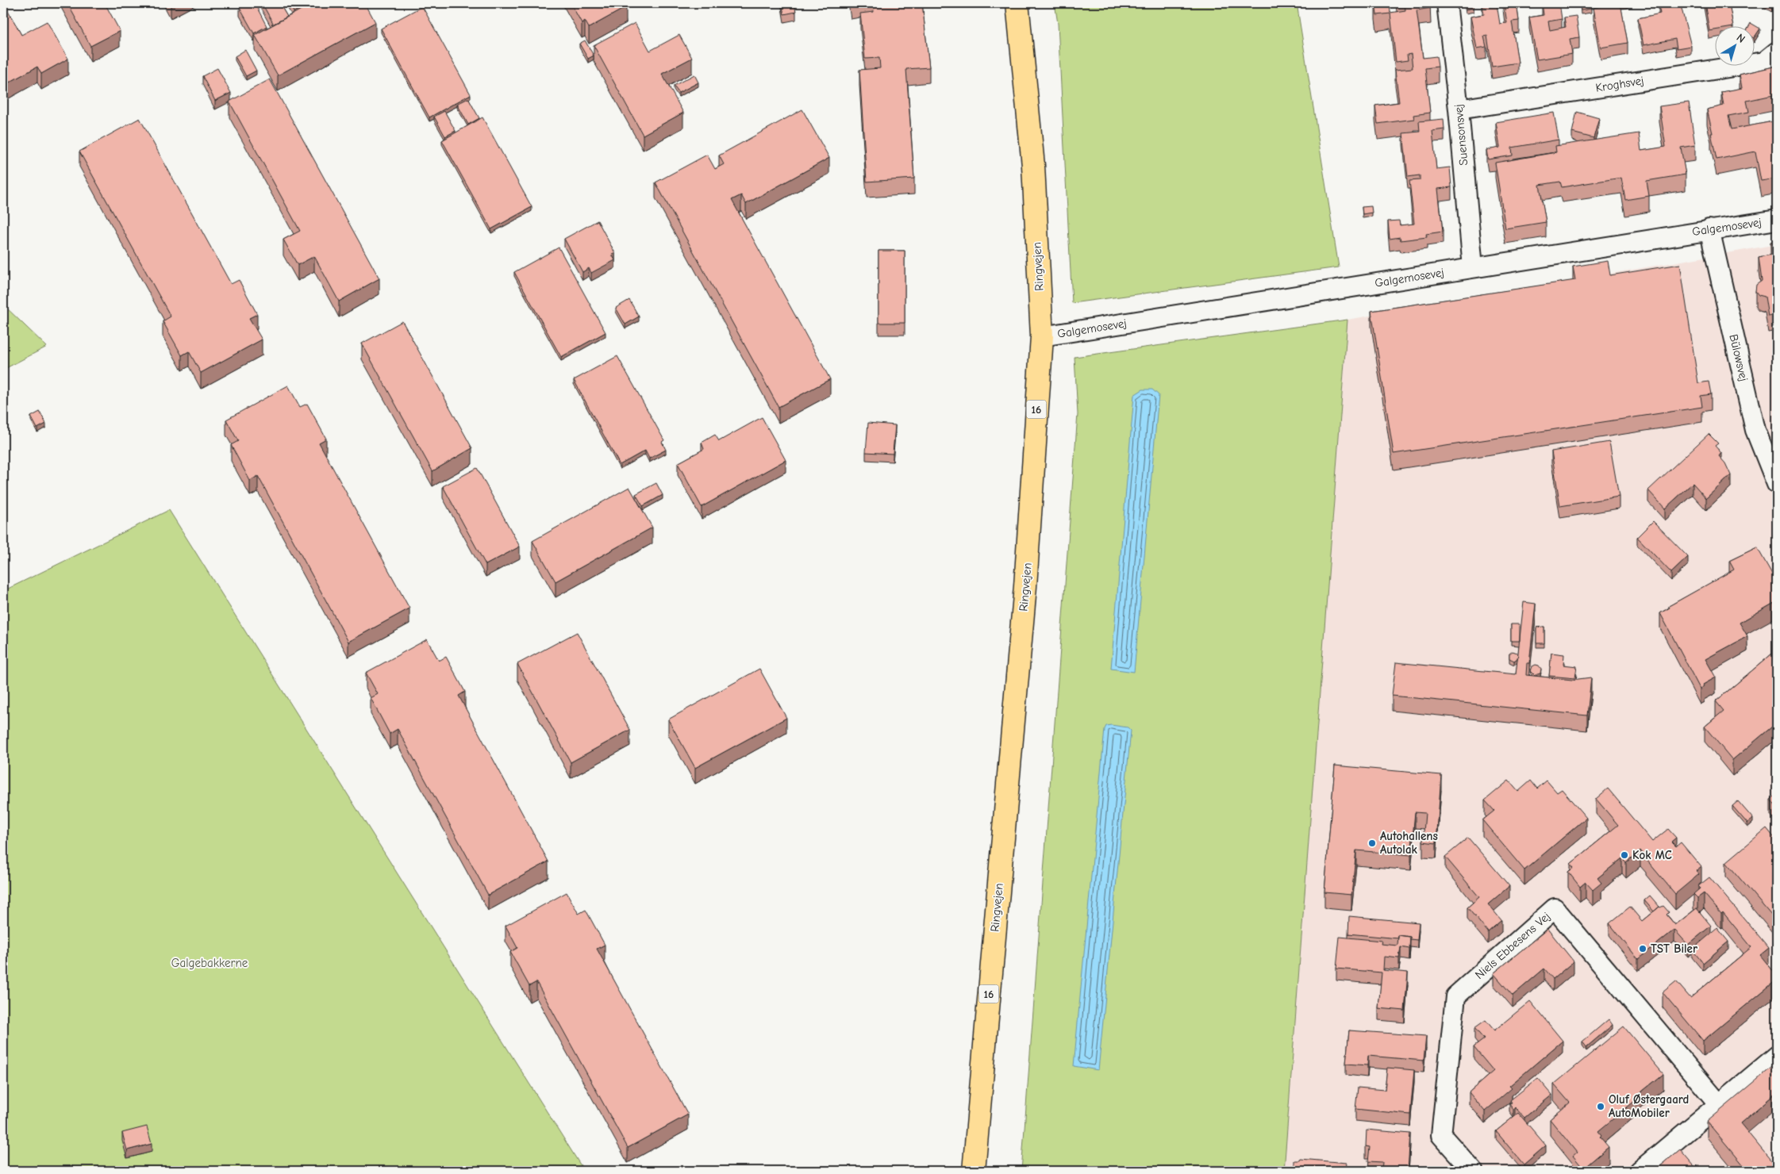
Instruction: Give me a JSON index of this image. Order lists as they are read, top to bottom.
{
  "streets": {
    "main road": ["Ringvejen", "16"],
    "street": [
      "Kroghsvej",
      "Suensonsvej",
      "Galgemosevej",
      "Bülowsvej",
      "Niels Ebbesens Vej"
    ]
  },
  "crossings": [
    ["Kroghsvej", "Suensonsvej"],
    ["Suensonsvej", "Galgemosevej"],
    ["Galgemosevej", "Ringvejen"],
    ["Galgemosevej", "Bülowsvej"]
  ],
  "parks": ["Galgebakkerne"],
  "places": [
    "Autohallens Autolak",
    "Kok MC",
    "TST Biler",
    "Oluf Østergaard AutoMobiler"
  ],
  "north": "top right"
}
